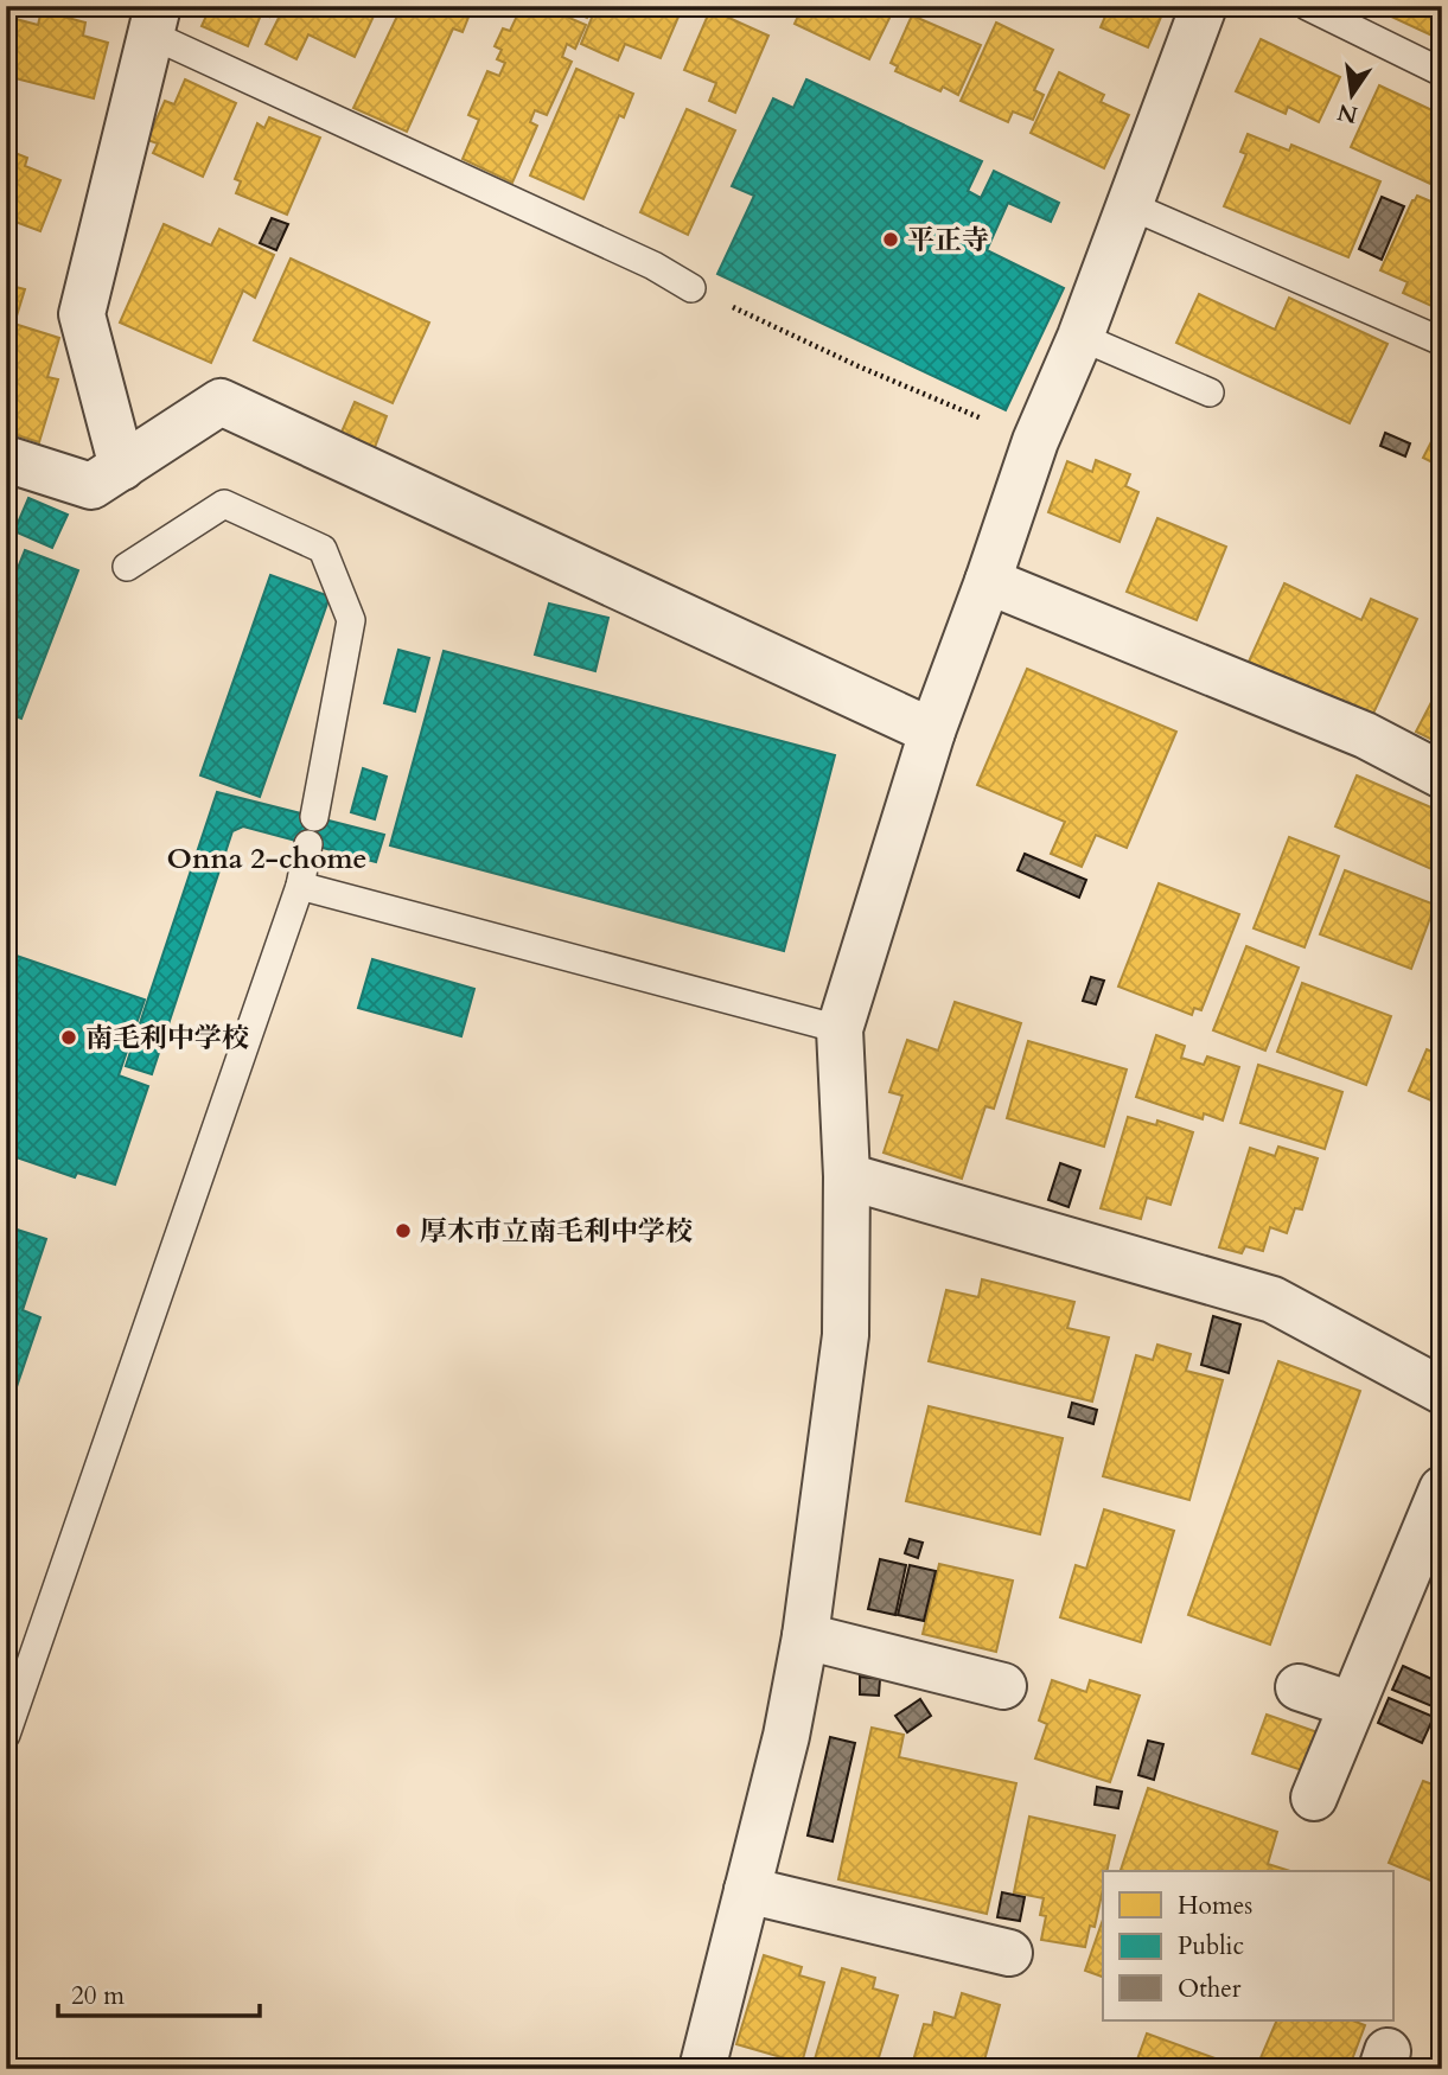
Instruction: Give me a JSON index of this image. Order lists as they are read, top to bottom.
{
  "districts": ["Onna 2-chome"],
  "places": ["平正寺", "南毛利中学校", "厚木市立南毛利中学校"],
  "legend": ["Homes", "Public", "Other"],
  "scale_bar": "20 m",
  "north": "bottom"
}
